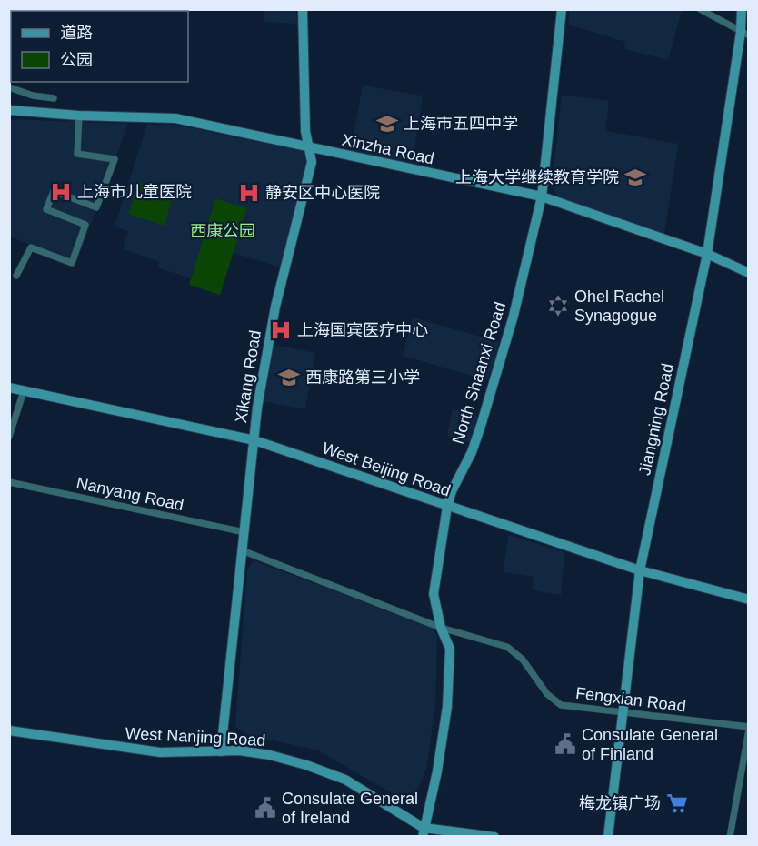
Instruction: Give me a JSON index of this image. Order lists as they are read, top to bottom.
{
  "streets": {
    "main road": [
      "Xinzha Road",
      "North Shaanxi Road",
      "Xikang Road",
      "Jiangning Road",
      "West Beijing Road",
      "West Nanjing Road"
    ],
    "street": ["Nanyang Road", "Fengxian Road"]
  },
  "crossings": [
    ["Xinzha Road", "North Shaanxi Road"],
    ["Xinzha Road", "Xikang Road"],
    ["Xinzha Road", "Jiangning Road"],
    ["North Shaanxi Road", "West Beijing Road"],
    ["North Shaanxi Road", "Fengxian Road"],
    ["North Shaanxi Road", "West Nanjing Road"],
    ["Xikang Road", "West Beijing Road"],
    ["Xikang Road", "Nanyang Road"],
    ["Xikang Road", "West Nanjing Road"],
    ["Jiangning Road", "West Beijing Road"],
    ["Jiangning Road", "Fengxian Road"]
  ],
  "parks": ["西康公园"],
  "places": {
    "school or university": ["上海市五四中学", "上海大学继续教育学院", "西康路第三小学"],
    "hospital": ["上海市儿童医院", "静安区中心医院", "上海国宾医疗中心"],
    "synagogue": ["Ohel Rachel Synagogue"],
    "public building": ["Consulate General of Finland", "Consulate General of Ireland"],
    "supermarket": ["梅龙镇广场"]
  },
  "legend": ["道路", "公园"]
}
